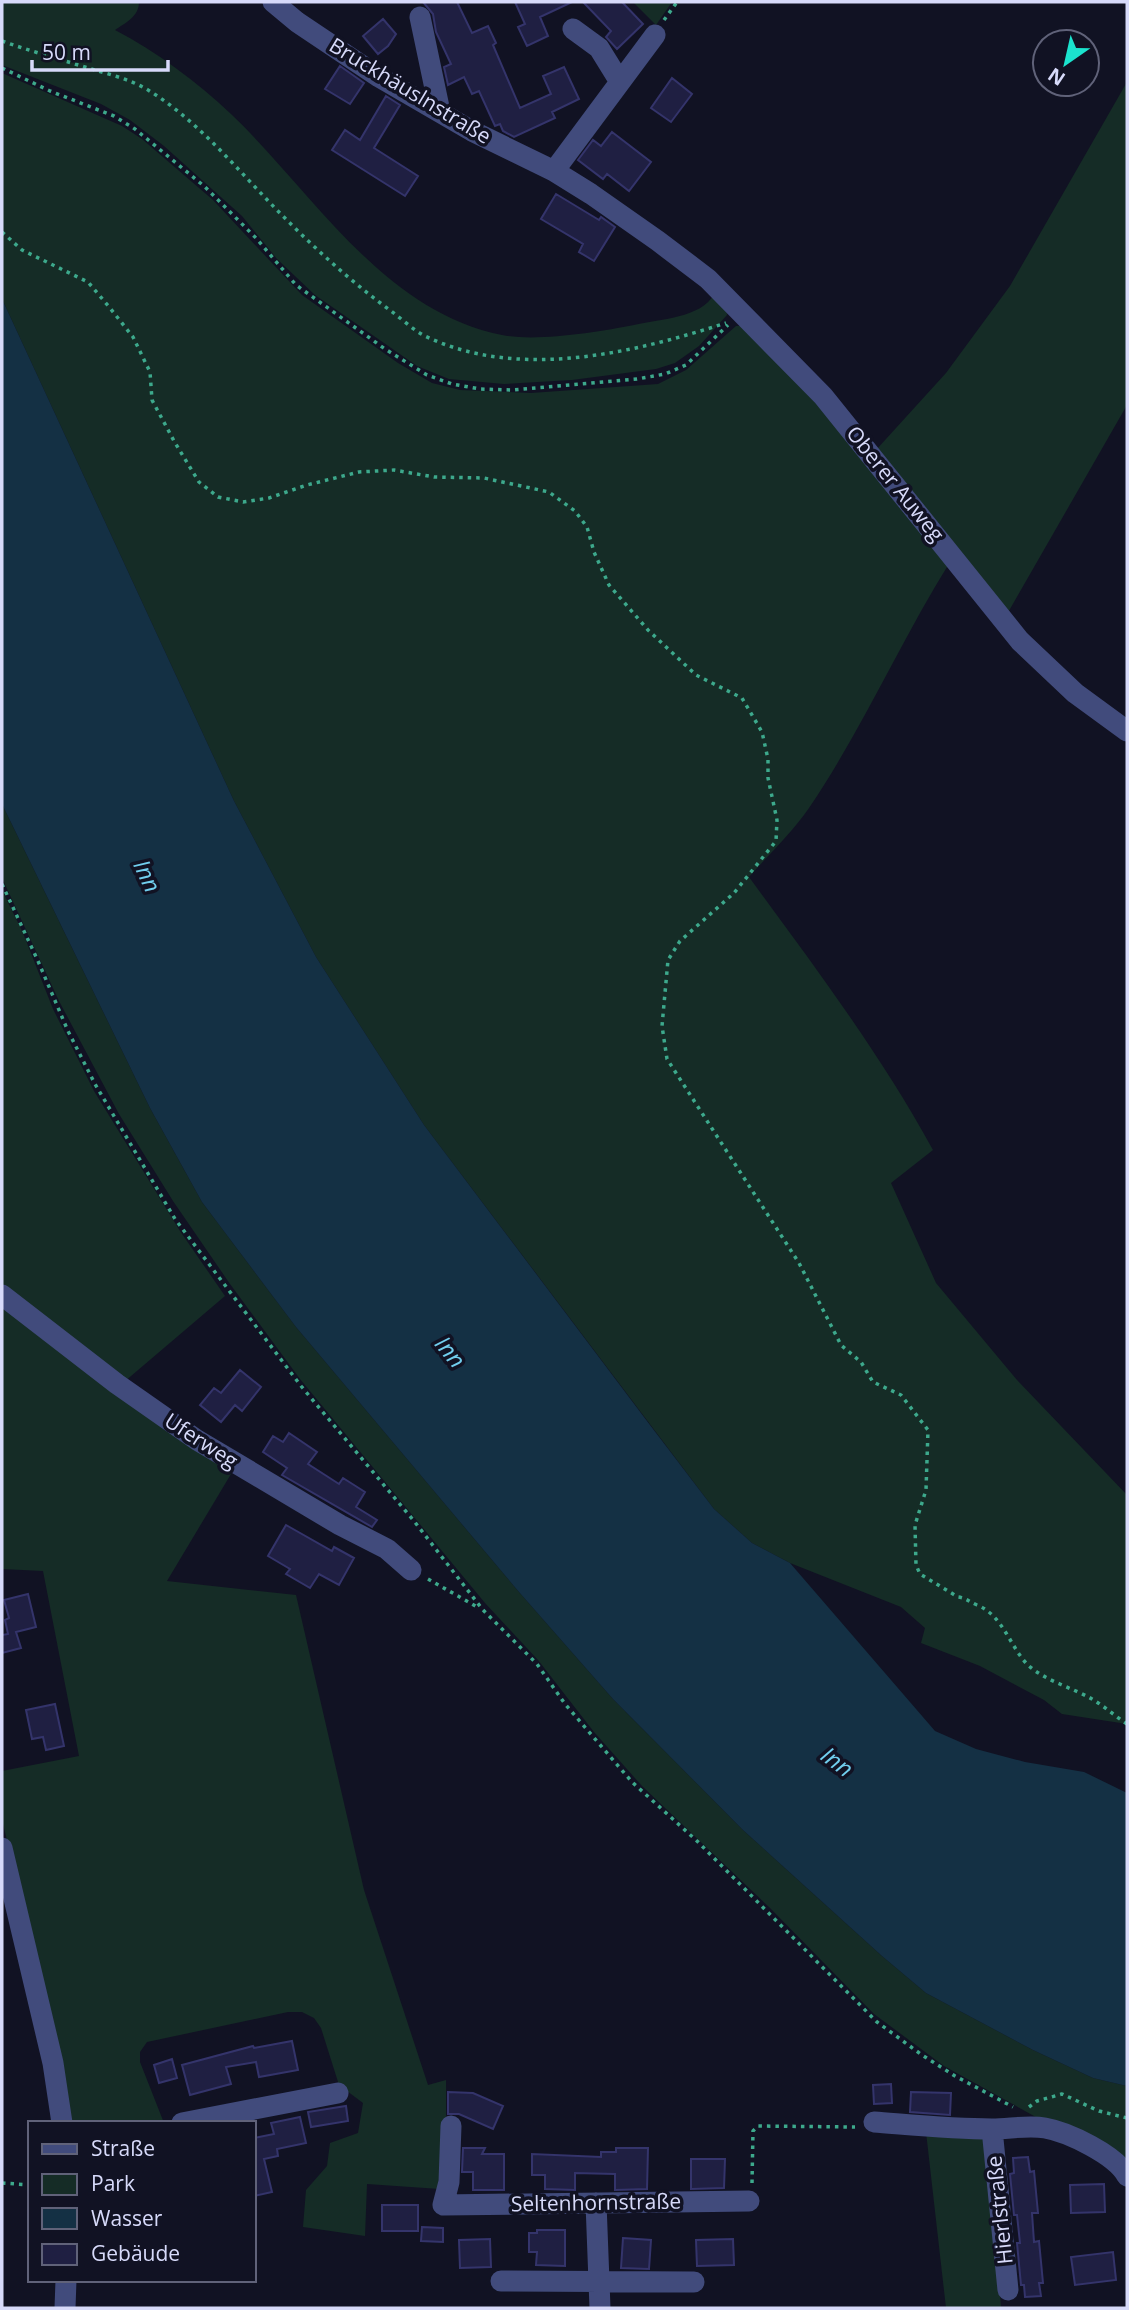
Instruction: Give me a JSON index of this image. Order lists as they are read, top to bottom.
{
  "streets": {
    "street": [
      "Bruckhäuslnstraße",
      "Oberer Auweg",
      "Uferweg",
      "Seltenhornstraße",
      "Hierlstraße"
    ]
  },
  "crossings": [
    ["Bruckhäuslnstraße", "Oberer Auweg"]
  ],
  "water": ["Inn"],
  "legend": [
    "Straße",
    "Park",
    "Wasser",
    "Gebäude"
  ],
  "scale_bar": "50 m",
  "north": "bottom left"
}
